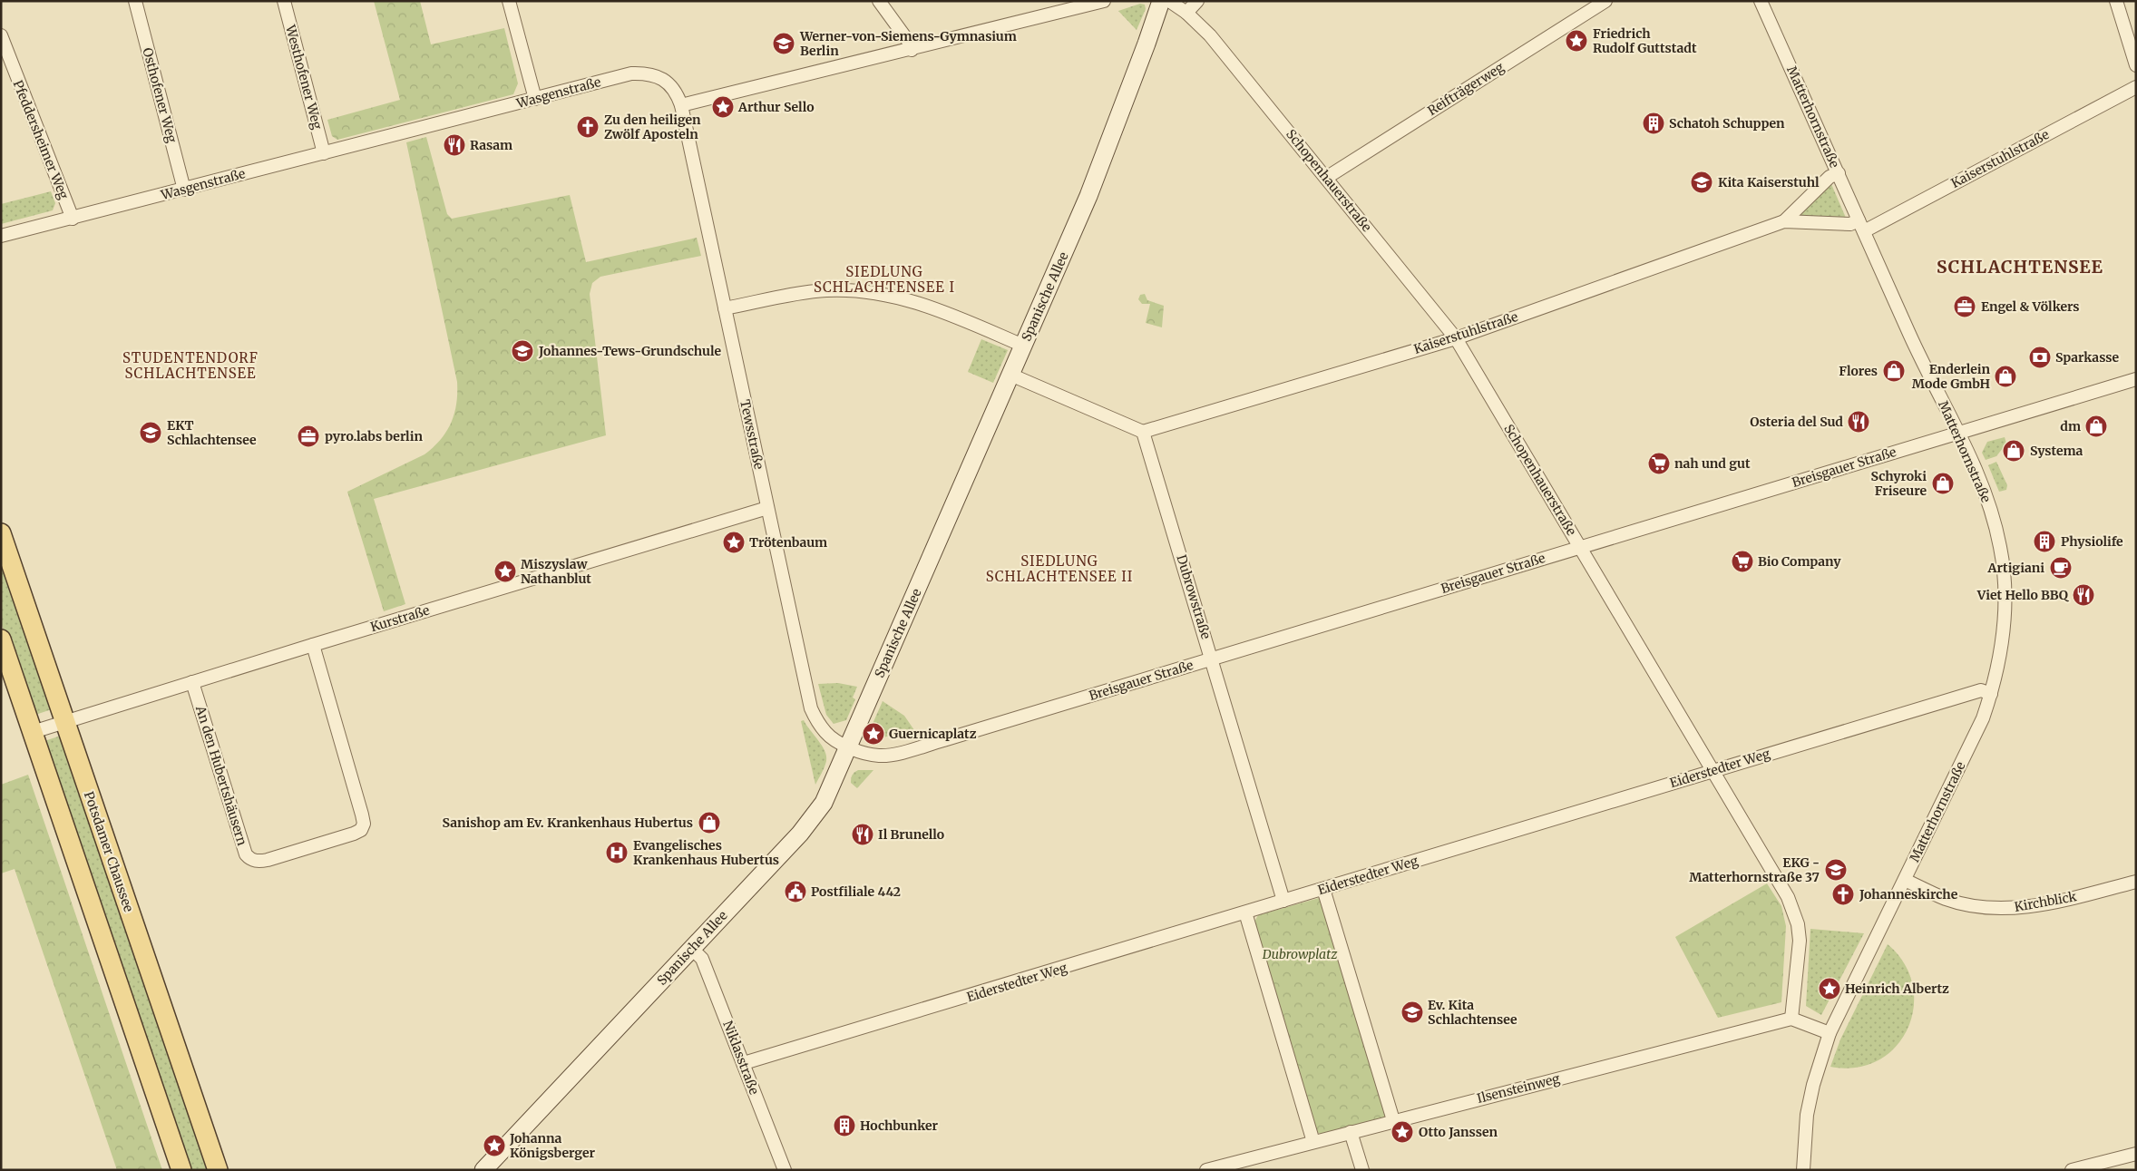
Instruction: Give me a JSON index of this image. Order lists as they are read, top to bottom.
{
  "streets": {
    "main road": ["Spanische Allee", "Potsdamer Chaussee"],
    "street": [
      "Westhofener Weg",
      "Reifträgerweg",
      "Wasgenstraße",
      "Osthofener Weg",
      "Matterhornstraße",
      "Pfeddersheimer Weg",
      "Kaiserstuhlstraße",
      "Schopenhauerstraße",
      "Tewsstraße",
      "Breisgauer Straße",
      "Dubrowstraße",
      "Kurstraße",
      "Eiderstedter Weg",
      "An den Hubertshäusern",
      "Kirchblick",
      "Niklasstraße",
      "Ilsensteinweg"
    ]
  },
  "crossings": [
    ["Westhofener Weg", "Wasgenstraße"],
    ["Reifträgerweg", "Schopenhauerstraße"],
    ["Wasgenstraße", "Osthofener Weg"],
    ["Wasgenstraße", "Pfeddersheimer Weg"],
    ["Wasgenstraße", "Tewsstraße"],
    ["Matterhornstraße", "Kaiserstuhlstraße"],
    ["Matterhornstraße", "Breisgauer Straße"],
    ["Matterhornstraße", "Eiderstedter Weg"],
    ["Matterhornstraße", "Kirchblick"],
    ["Kaiserstuhlstraße", "Schopenhauerstraße"],
    ["Kaiserstuhlstraße", "Dubrowstraße"],
    ["Schopenhauerstraße", "Breisgauer Straße"],
    ["Schopenhauerstraße", "Eiderstedter Weg"],
    ["Schopenhauerstraße", "Ilsensteinweg"],
    ["Spanische Allee", "Tewsstraße"],
    ["Spanische Allee", "Breisgauer Straße"],
    ["Spanische Allee", "Niklasstraße"],
    ["Tewsstraße", "Breisgauer Straße"],
    ["Tewsstraße", "Kurstraße"],
    ["Breisgauer Straße", "Dubrowstraße"],
    ["Dubrowstraße", "Eiderstedter Weg"],
    ["Kurstraße", "An den Hubertshäusern"],
    ["Kurstraße", "Potsdamer Chaussee"],
    ["Eiderstedter Weg", "Niklasstraße"]
  ],
  "districts": [
    "SCHLACHTENSEE",
    "SIEDLUNG SCHLACHTENSEE I",
    "STUDENTENDORF SCHLACHTENSEE",
    "SIEDLUNG SCHLACHTENSEE II"
  ],
  "parks": ["Dubrowplatz"],
  "places": {
    "place": [
      "Friedrich Rudolf Guttstadt",
      "Arthur Sello",
      "Trötenbaum",
      "Miszyslaw Nathanblut",
      "Guernicaplatz",
      "Heinrich Albertz",
      "Otto Janssen",
      "Johanna Königsberger"
    ],
    "school or university": [
      "Werner-von-Siemens-Gymnasium Berlin",
      "Kita Kaiserstuhl",
      "Johannes-Tews-Grundschule",
      "EKT Schlachtensee",
      "EKG - Matterhornstraße 37",
      "Ev. Kita Schlachtensee"
    ],
    "building": ["Schatoh Schuppen", "Physiolife", "Hochbunker"],
    "church": ["Zu den heiligen Zwölf Aposteln", "Johanneskirche"],
    "restaurant": [
      "Rasam",
      "Osteria del Sud",
      "Viet Hello BBQ",
      "Il Brunello"
    ],
    "office": ["Engel & Völkers", "pyro.labs berlin"],
    "bank": ["Sparkasse"],
    "shop": [
      "Flores",
      "Enderlein Mode GmbH",
      "dm",
      "Systema",
      "Schyroki Friseure",
      "Sanishop am Ev. Krankenhaus Hubertus"
    ],
    "supermarket": ["nah und gut", "Bio Company"],
    "cafe": ["Artigiani"],
    "hospital": ["Evangelisches Krankenhaus Hubertus"],
    "public building": ["Postfiliale 442"]
  }
}
